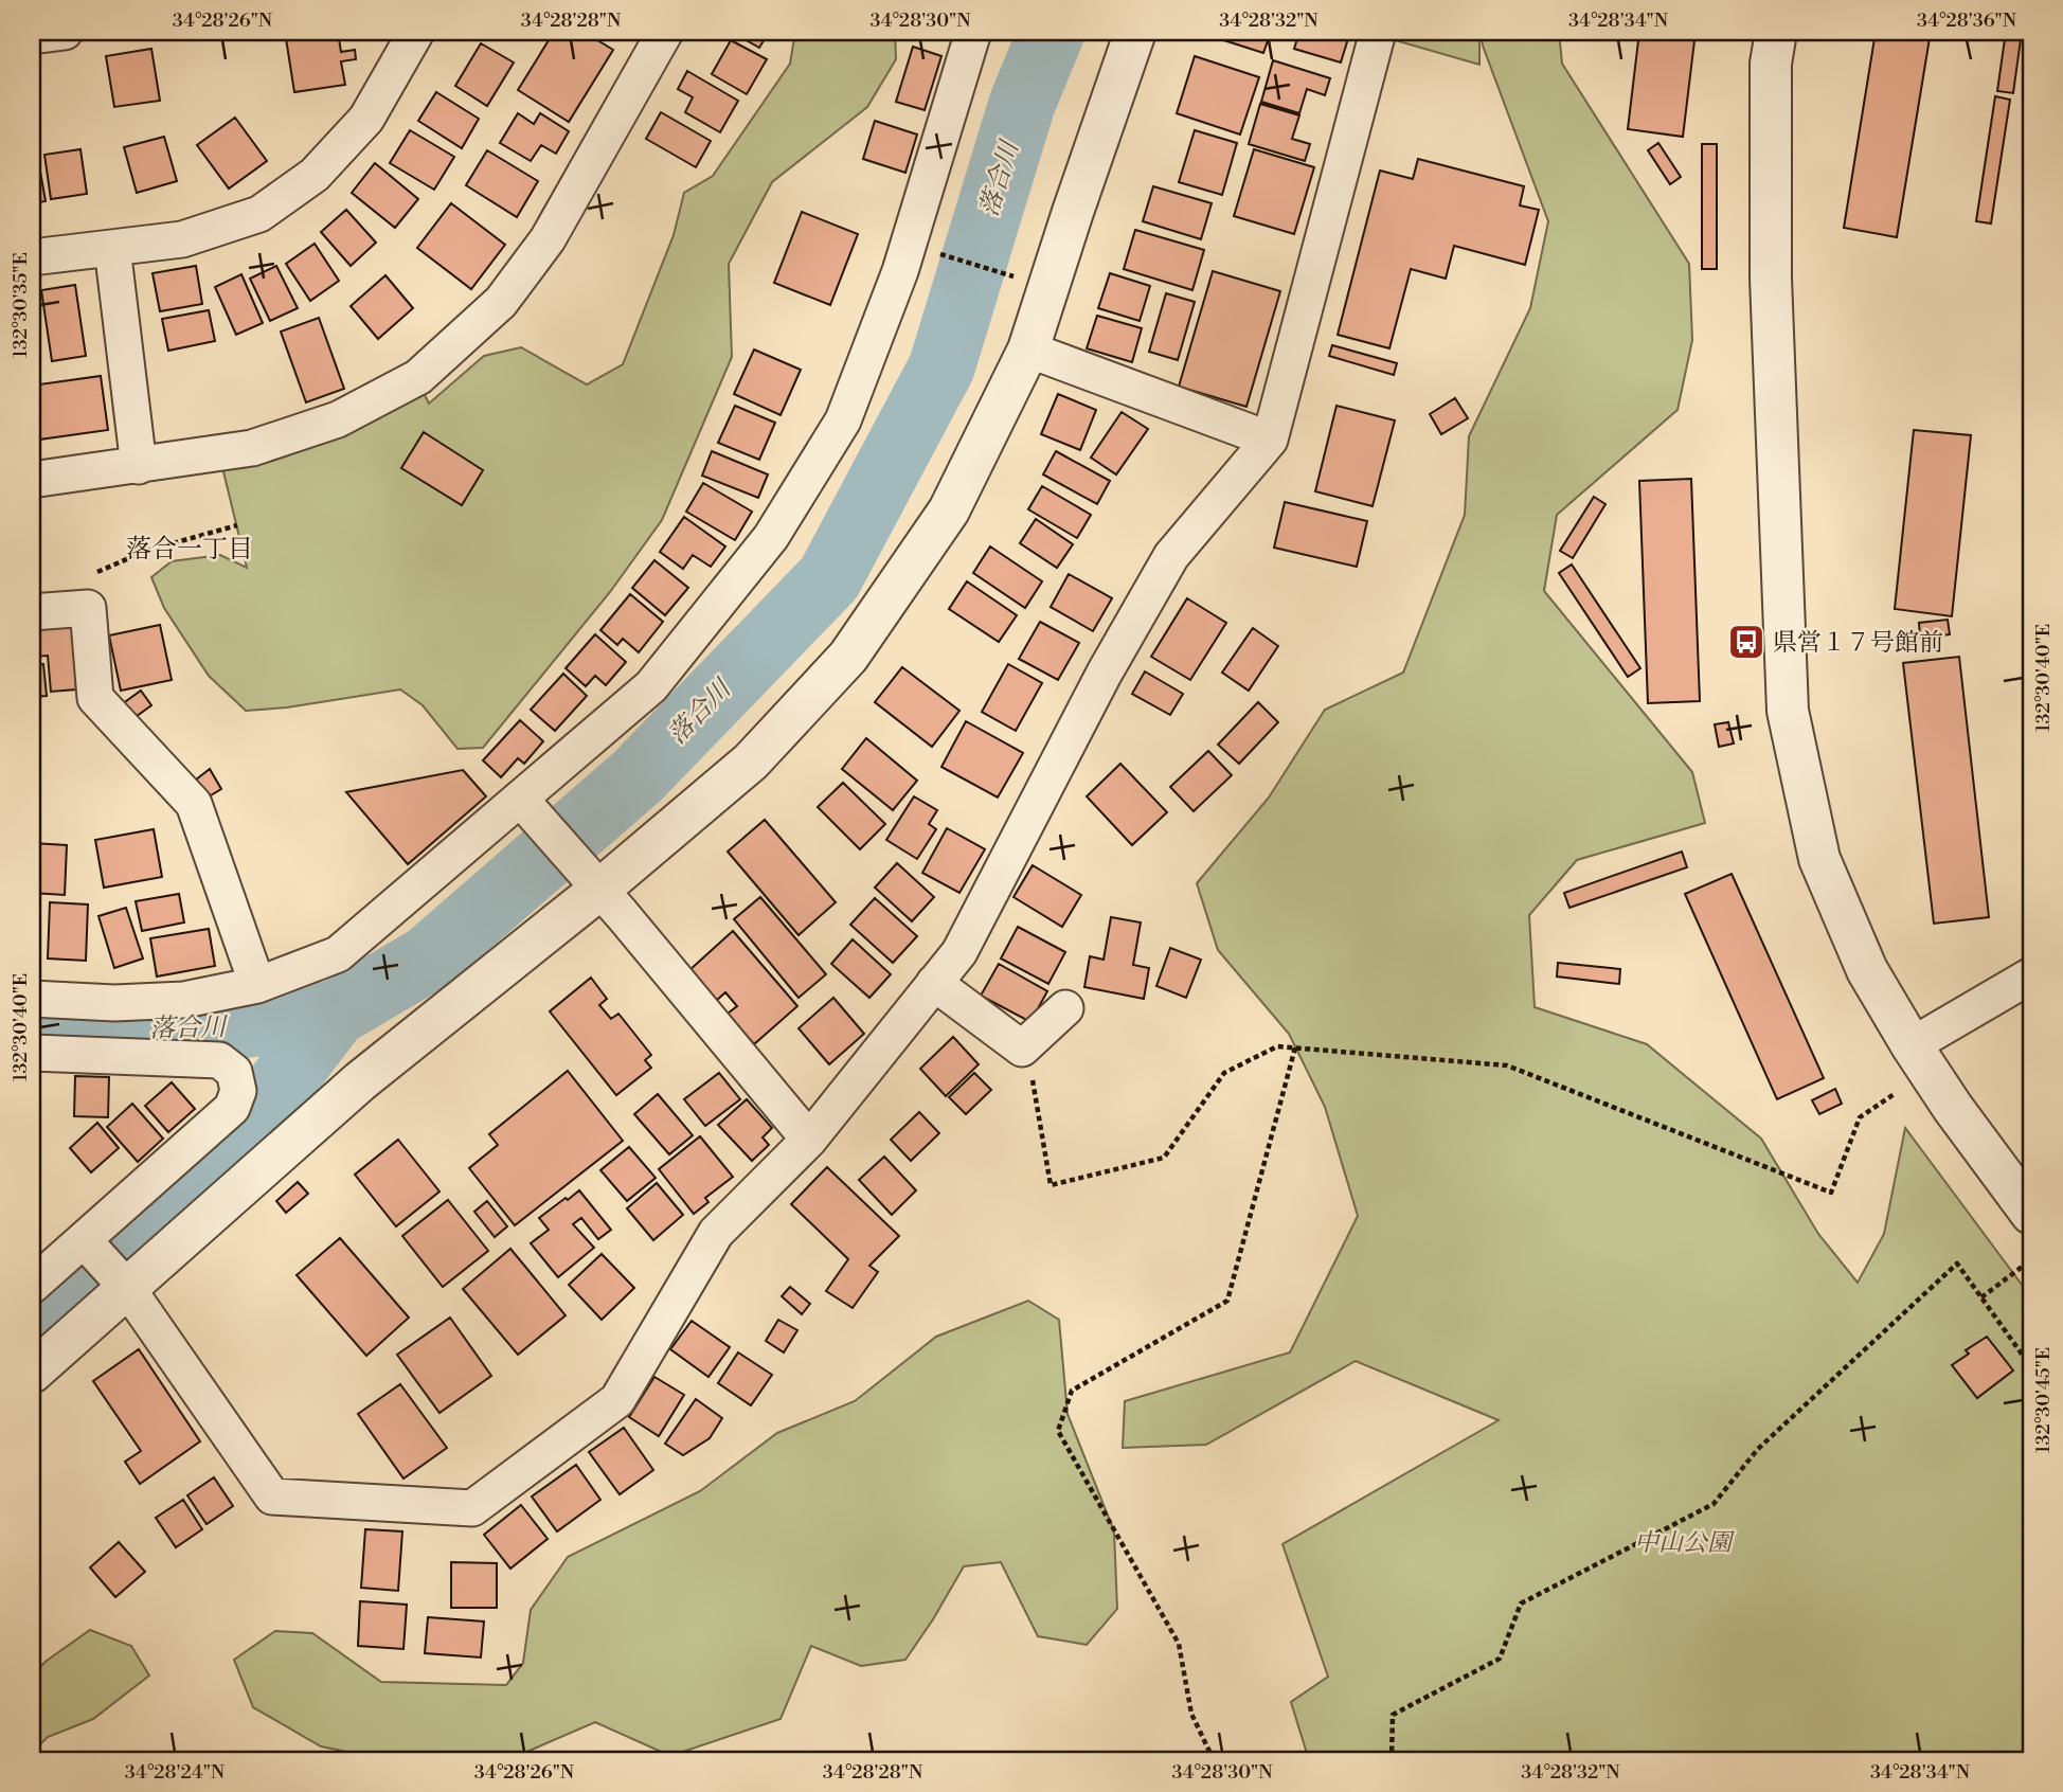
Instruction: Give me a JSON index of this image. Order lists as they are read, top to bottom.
{
  "districts": ["落合一丁目"],
  "water": ["落合川"],
  "parks": ["中山公園"],
  "places": {
    "bus stop": ["県営１７号館前"]
  },
  "coordinates": [
    "34°28'26\"N",
    "34°28'28\"N",
    "34°28'30\"N",
    "34°28'32\"N",
    "34°28'34\"N",
    "34°28'36\"N",
    "132°30'35\"E",
    "132°30'40\"E",
    "132°30'45\"E",
    "34°28'24\"N"
  ]
}
